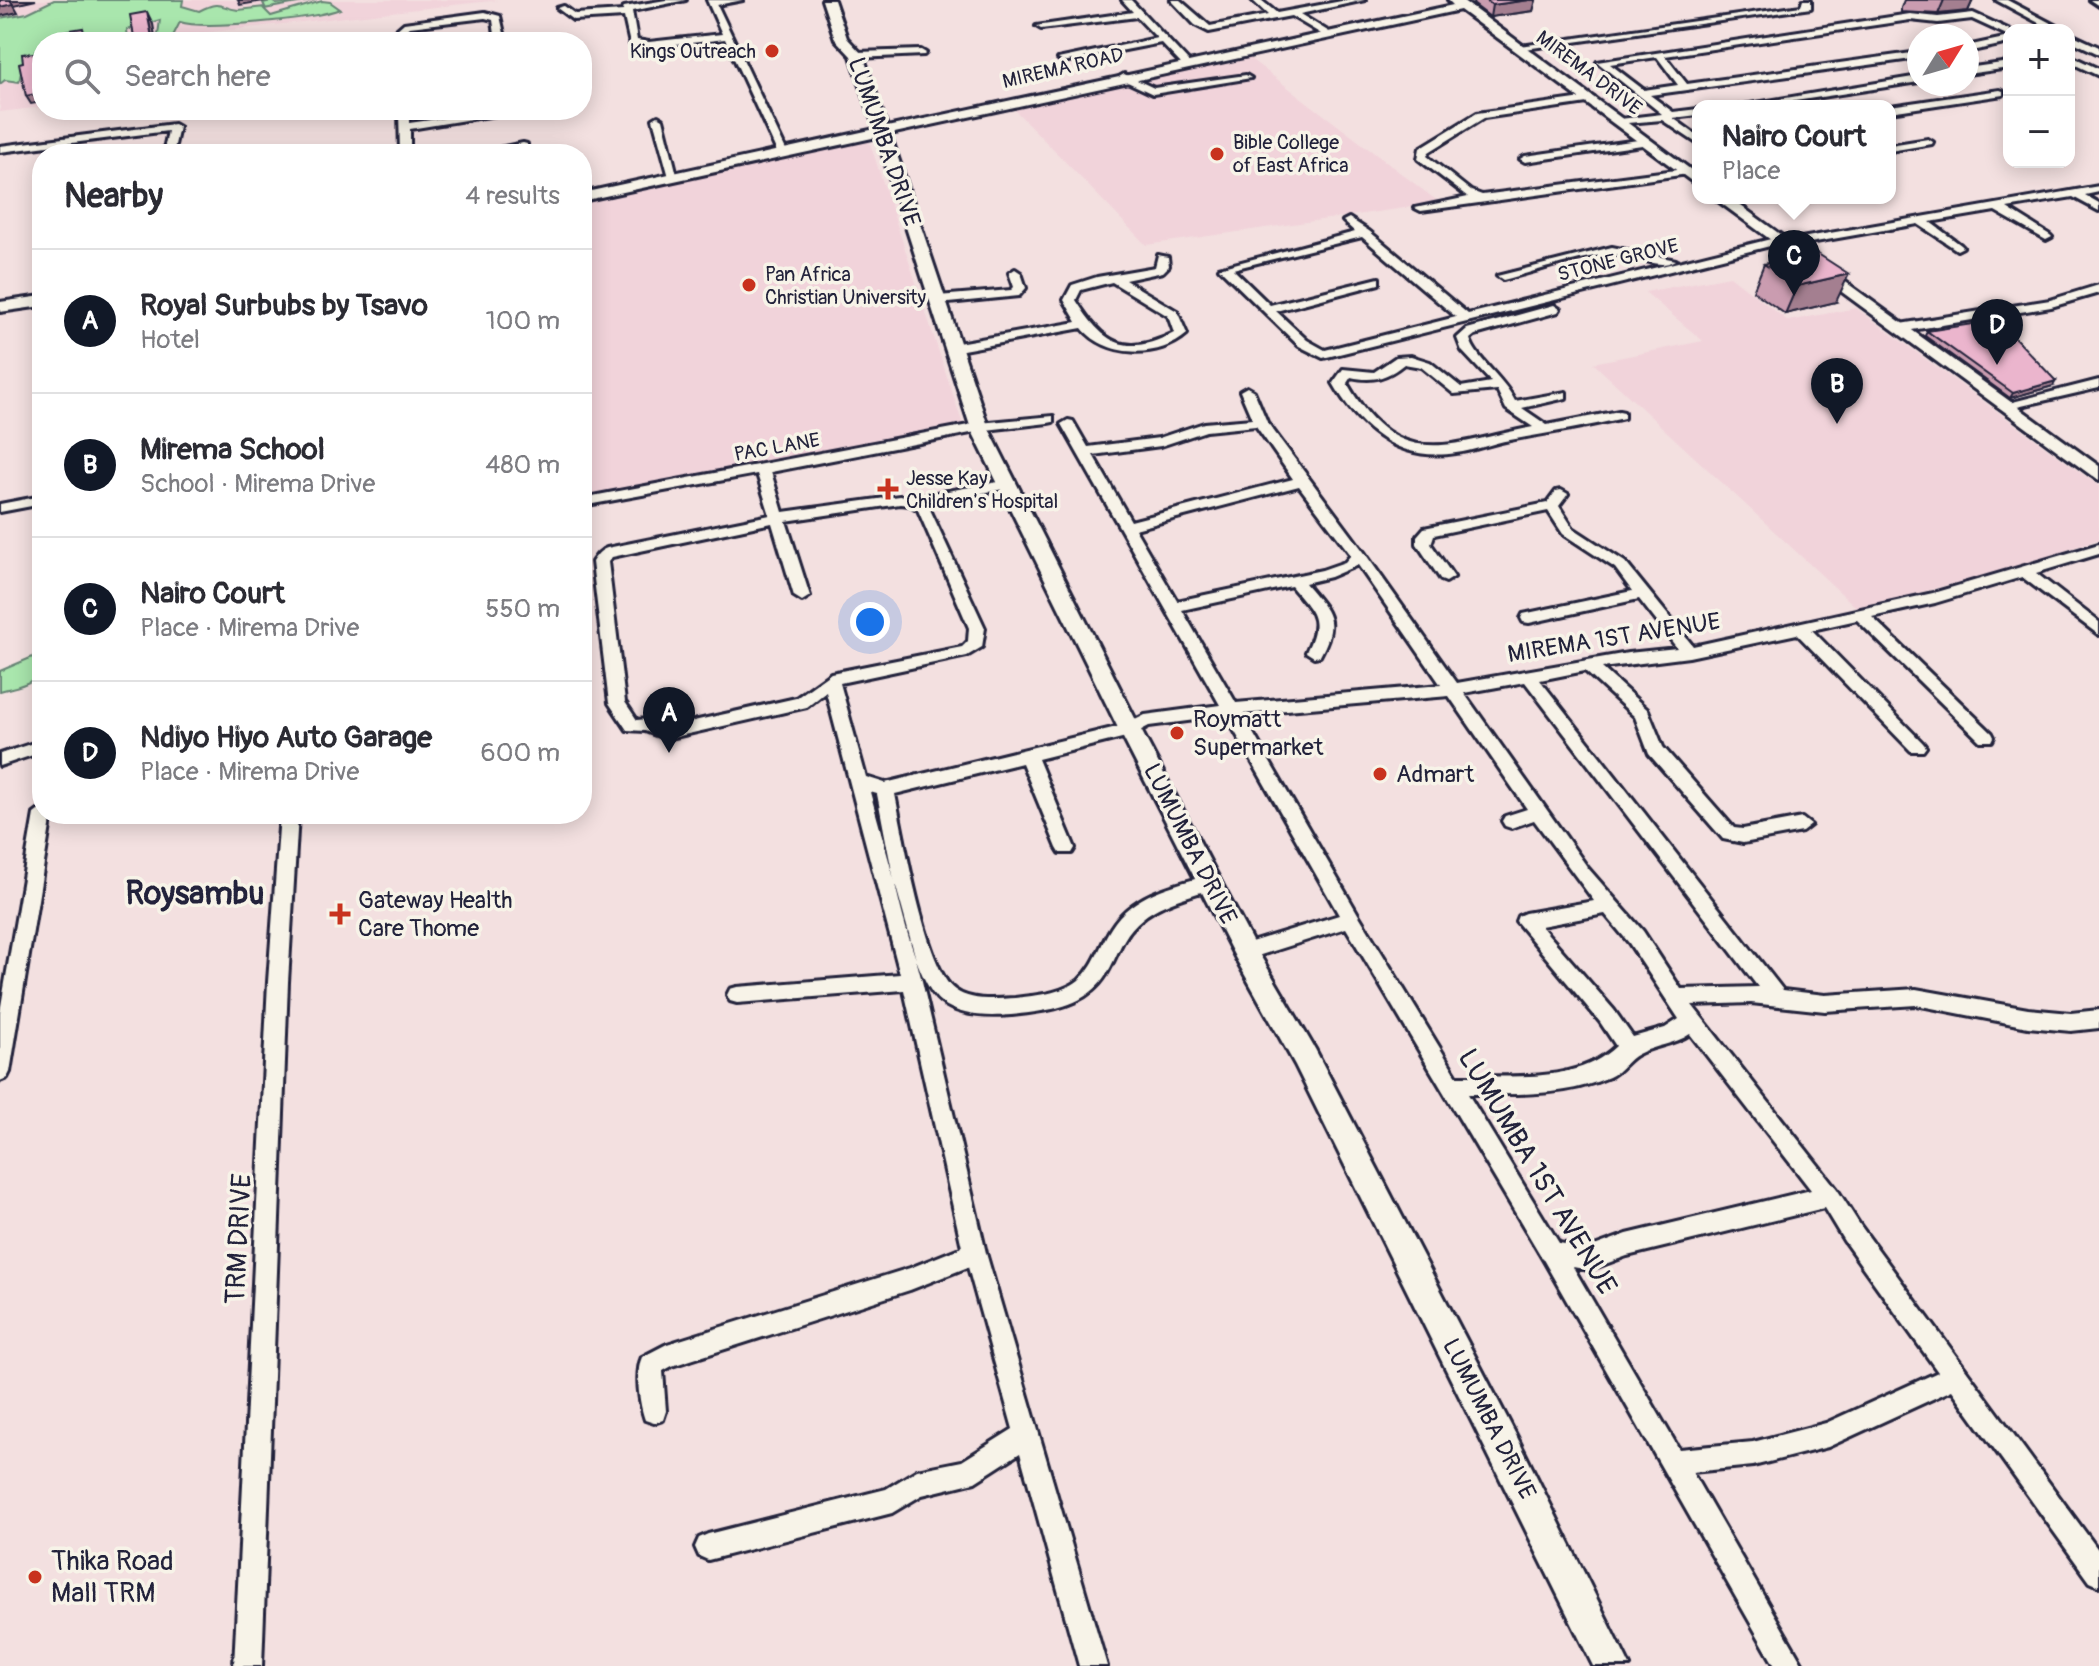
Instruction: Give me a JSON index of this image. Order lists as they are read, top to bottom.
{
  "streets": {
    "street": [
      "MIREMA ROAD",
      "MIREMA DRIVE",
      "LUMUMBA DRIVE",
      "STONE GROVE",
      "PAC LANE",
      "MIREMA 1ST AVENUE",
      "LUMUMBA 1ST AVENUE",
      "TRM DRIVE"
    ]
  },
  "crossings": [
    ["MIREMA ROAD", "MIREMA DRIVE"],
    ["MIREMA ROAD", "LUMUMBA DRIVE"],
    ["LUMUMBA DRIVE", "PAC LANE"],
    ["LUMUMBA DRIVE", "MIREMA 1ST AVENUE"],
    ["MIREMA 1ST AVENUE", "LUMUMBA 1ST AVENUE"]
  ],
  "districts": ["Roysambu"],
  "places": {
    "other": [
      "Kings Outreach",
      "Bible College of East Africa",
      "Pan Africa Christian University",
      "Roymatt Supermarket",
      "Admart",
      "Thika Road Mall TRM"
    ],
    "health": ["Jesse Kay Children's Hospital", "Gateway Health Care Thome"]
  },
  "north": "top right",
  "page": {
    "map_buttons": ["+", "−"],
    "search": "Search here",
    "popup": ["Nairo Court", "Place"],
    "heading": ["Nearby", "4 results"],
    "pins": [
      "C",
      "D",
      "B",
      "A"
    ],
    "list": [
      {
        "mark": "A",
        "name": "Royal Surbubs by Tsavo",
        "note": "Hotel",
        "value": "100 m"
      },
      {
        "mark": "B",
        "name": "Mirema School",
        "note": "School · Mirema Drive",
        "value": "480 m"
      },
      {
        "mark": "C",
        "name": "Nairo Court",
        "note": "Place · Mirema Drive",
        "value": "550 m"
      },
      {
        "mark": "D",
        "name": "Ndiyo Hiyo Auto Garage",
        "note": "Place · Mirema Drive",
        "value": "600 m"
      }
    ]
  }
}
